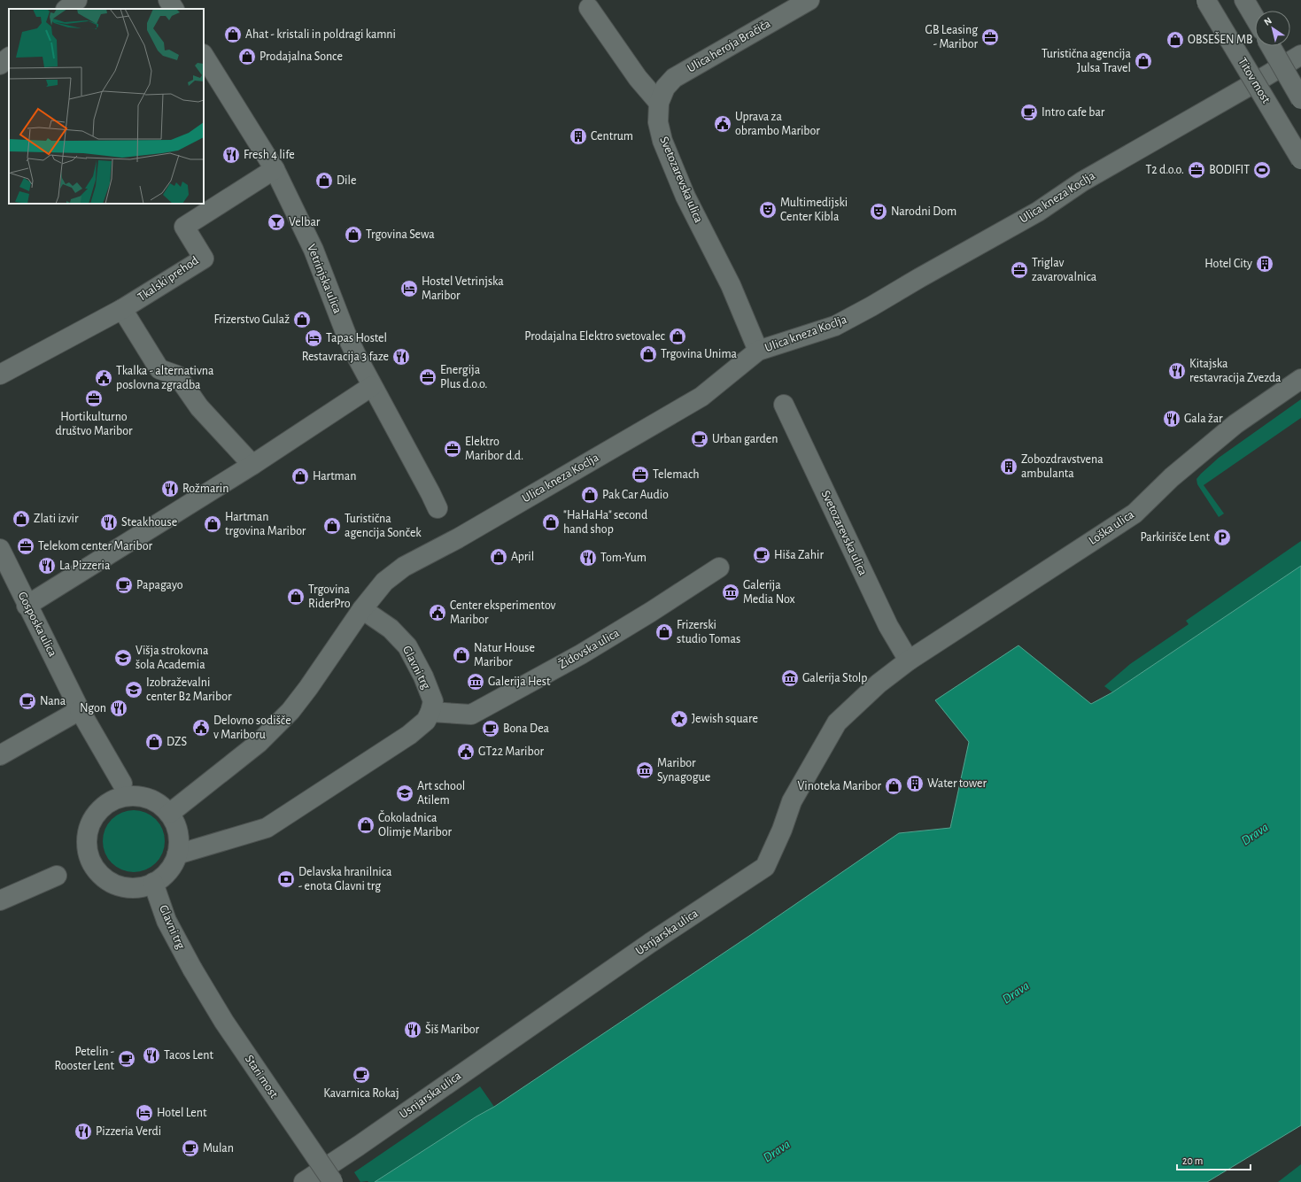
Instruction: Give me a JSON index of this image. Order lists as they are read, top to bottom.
{
  "streets": {
    "street": [
      "Ulica heroja Bračiča",
      "Titov most",
      "Svetozarevska ulica",
      "Ulica kneza Koclja",
      "Tkalski prehod",
      "Vetrinjska ulica",
      "Loška ulica",
      "Gosposka ulica",
      "Židovska ulica",
      "Glavni trg",
      "Usnjarska ulica",
      "Stari most"
    ]
  },
  "crossings": [
    ["Ulica heroja Bračiča", "Svetozarevska ulica"],
    ["Svetozarevska ulica", "Ulica kneza Koclja"],
    ["Svetozarevska ulica", "Loška ulica"],
    ["Svetozarevska ulica", "Usnjarska ulica"],
    ["Ulica kneza Koclja", "Glavni trg"],
    ["Tkalski prehod", "Vetrinjska ulica"],
    ["Loška ulica", "Usnjarska ulica"],
    ["Židovska ulica", "Glavni trg"],
    ["Glavni trg", "Stari most"]
  ],
  "water": ["Drava"],
  "places": {
    "shop": [
      "Ahat - kristali in poldragi kamni",
      "OBSEŠEN MB",
      "Prodajalna Sonce",
      "Turistična agencija Julsa Travel",
      "Dile",
      "Trgovina Sewa",
      "Frizerstvo Gulaž",
      "Prodajalna Elektro svetovalec",
      "Trgovina Unima",
      "Hartman",
      "Pak Car Audio",
      "Zlati izvir",
      "\"HaHaHa\" second hand shop",
      "Hartman trgovina Maribor",
      "Turistična agencija Sonček",
      "April",
      "Trgovina RiderPro",
      "Frizerski studio Tomas",
      "Natur House Maribor",
      "DZS",
      "Vinoteka Maribor",
      "Čokoladnica Olimje Maribor"
    ],
    "office": [
      "GB Leasing - Maribor",
      "T2 d.o.o.",
      "Triglav zavarovalnica",
      "Energija Plus d.o.o.",
      "Hortikulturno društvo Maribor",
      "Elektro Maribor d.d.",
      "Telemach",
      "Telekom center Maribor"
    ],
    "cafe": [
      "Intro cafe bar",
      "Urban garden",
      "Hiša Zahir",
      "Papagayo",
      "Nana",
      "Bona Dea",
      "Petelin - Rooster Lent",
      "Kavarnica Rokaj",
      "Mulan"
    ],
    "public building": [
      "Uprava za obrambo Maribor",
      "Tkalka - alternativna poslovna zgradba",
      "Center eksperimentov Maribor",
      "Delovno sodišče v Mariboru",
      "GT22 Maribor"
    ],
    "building": [
      "Centrum",
      "Hotel City",
      "Zobozdravstvena ambulanta",
      "Water tower"
    ],
    "restaurant": [
      "Fresh 4 life",
      "Restavracija 3 faze",
      "Kitajska restavracija Zvezda",
      "Gala žar",
      "Rožmarin",
      "Steakhouse",
      "Tom-Yum",
      "La Pizzeria",
      "Ngon",
      "Šiš Maribor",
      "Tacos Lent",
      "Pizzeria Verdi"
    ],
    "sports": ["BODIFIT"],
    "theatre": ["Multimedijski Center Kibla", "Narodni Dom"],
    "bar": ["Velbar"],
    "hotel": ["Hostel Vetrinjska Maribor", "Tapas Hostel", "Hotel Lent"],
    "parking": ["Parkirišče Lent"],
    "museum": [
      "Galerija Media Nox",
      "Galerija Stolp",
      "Galerija Hest",
      "Maribor Synagogue"
    ],
    "school or university": ["Višja strokovna šola Academia", "Izobraževalni center B2 Maribor", "Art school Atilem"],
    "place": ["Jewish square"],
    "bank": ["Delavska hranilnica - enota Glavni trg"]
  },
  "scale_bar": "20 m",
  "north": "top left"
}
